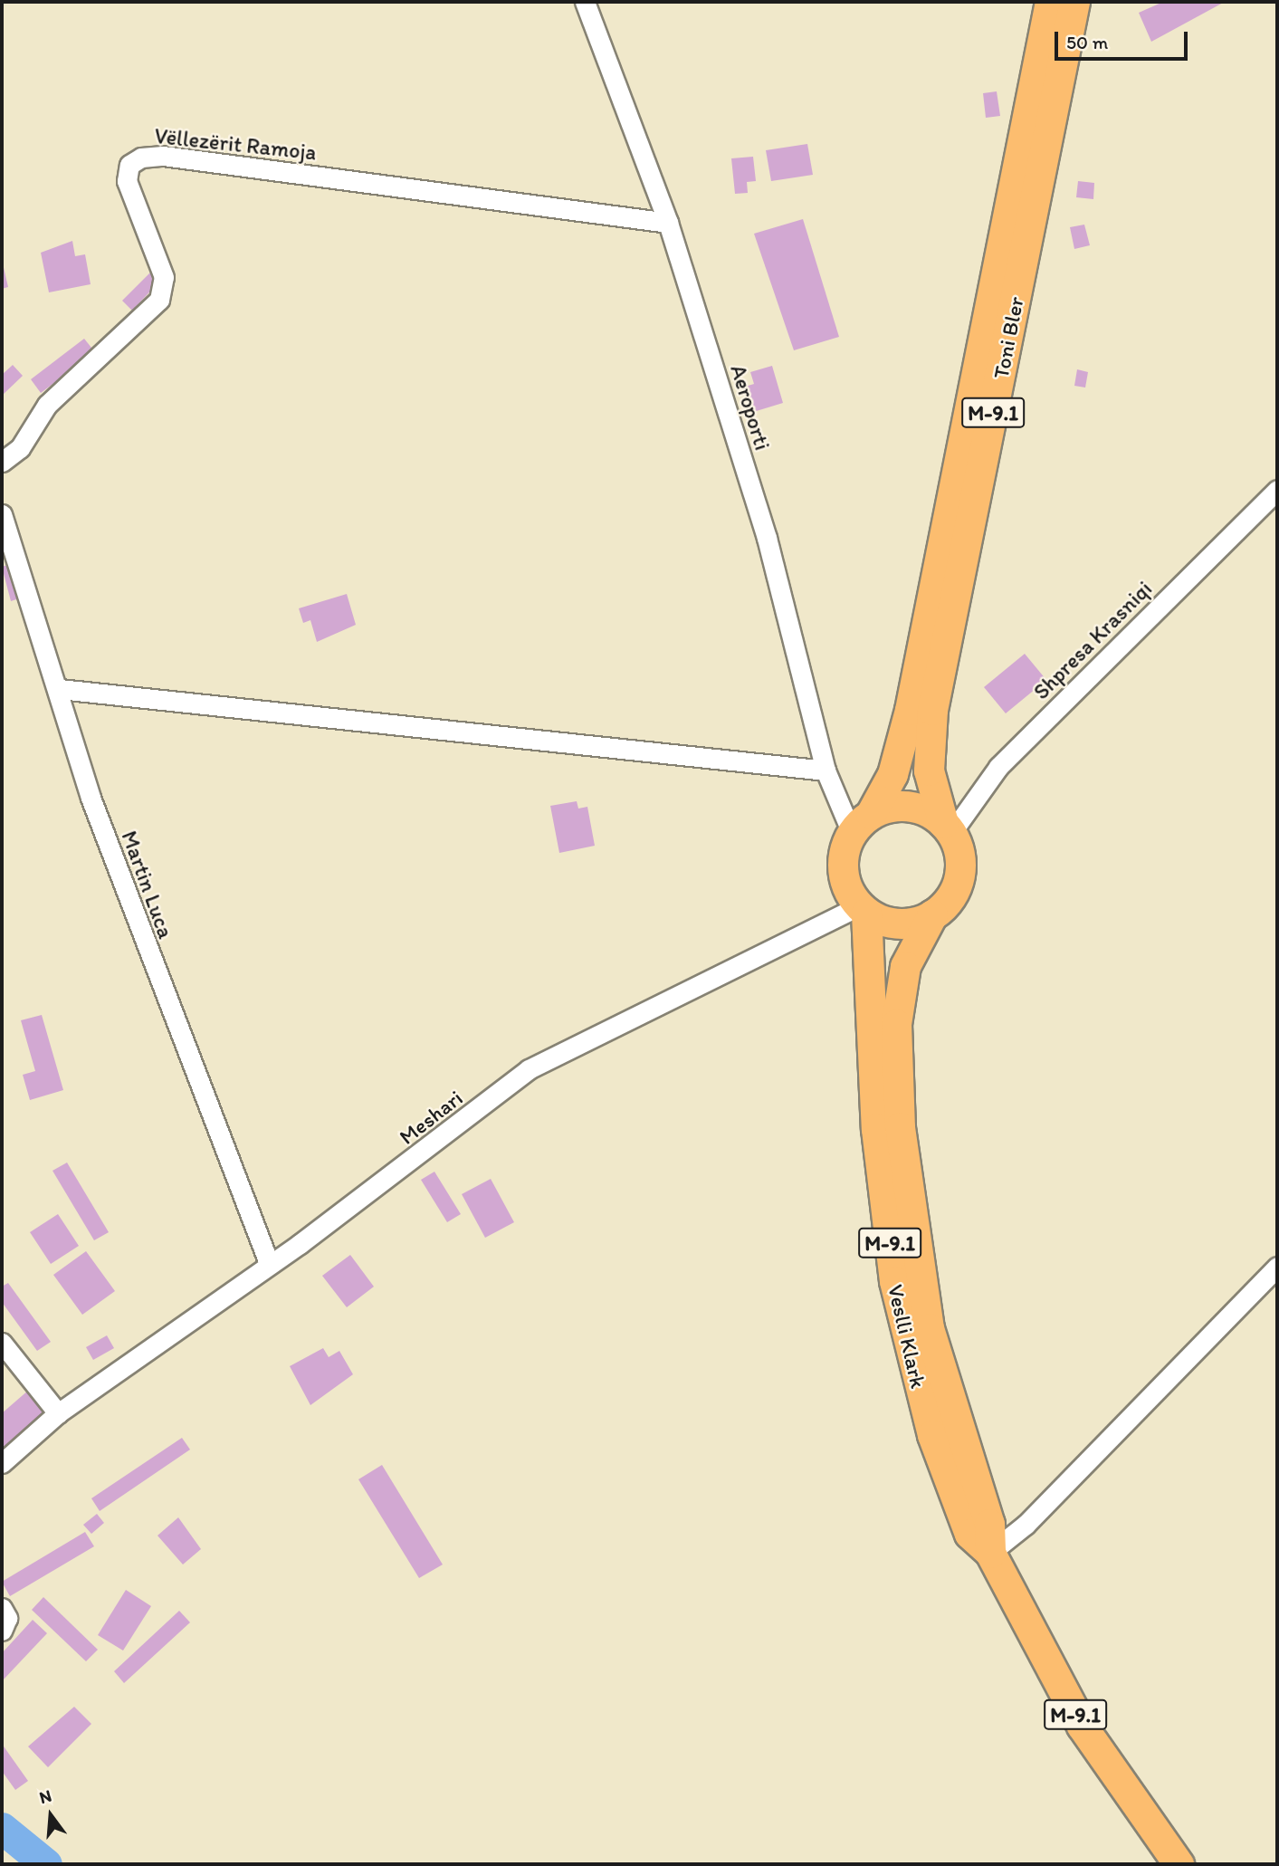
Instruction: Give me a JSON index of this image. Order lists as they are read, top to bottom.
{
  "streets": {
    "main road": ["Toni Bler", "M-9.1", "Veslli Klark"],
    "street": [
      "Vëllezërit Ramoja",
      "Aeroporti",
      "Shpresa Krasniqi",
      "Martin Luca",
      "Meshari"
    ]
  },
  "crossings": [
    ["Vëllezërit Ramoja", "Aeroporti"],
    ["Toni Bler", "Aeroporti"],
    ["Toni Bler", "M-9.1"],
    ["Toni Bler", "Shpresa Krasniqi"],
    ["Toni Bler", "Meshari"],
    ["Toni Bler", "Veslli Klark"],
    ["Aeroporti", "M-9.1"],
    ["Aeroporti", "Shpresa Krasniqi"],
    ["Aeroporti", "Meshari"],
    ["Aeroporti", "Veslli Klark"],
    ["M-9.1", "Shpresa Krasniqi"],
    ["M-9.1", "Meshari"],
    ["M-9.1", "Veslli Klark"],
    ["Shpresa Krasniqi", "Meshari"],
    ["Shpresa Krasniqi", "Veslli Klark"],
    ["Martin Luca", "Meshari"],
    ["Meshari", "Veslli Klark"]
  ],
  "scale_bar": "50 m",
  "north": "top"
}
